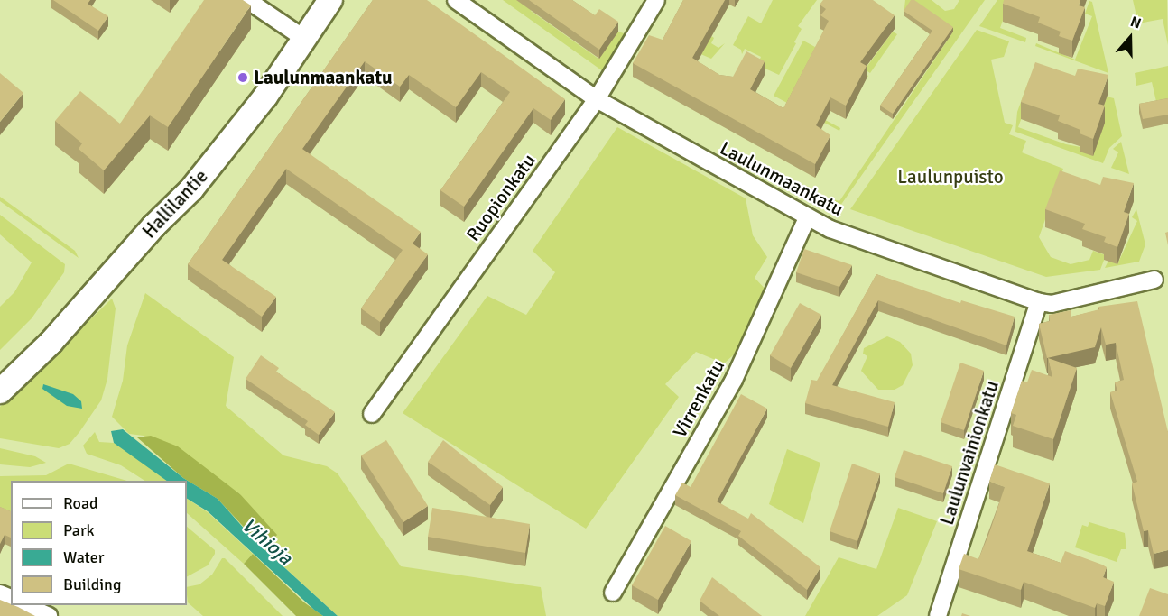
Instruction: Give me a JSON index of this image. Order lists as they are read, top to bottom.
{
  "streets": {
    "main road": ["Hallilantie"],
    "street": [
      "Laulunmaankatu",
      "Ruopionkatu",
      "Virrenkatu",
      "Laulunvainionkatu"
    ]
  },
  "crossings": [
    ["Laulunmaankatu", "Ruopionkatu"],
    ["Laulunmaankatu", "Virrenkatu"],
    ["Laulunmaankatu", "Laulunvainionkatu"]
  ],
  "water": ["Vihioja"],
  "parks": ["Laulunpuisto"],
  "places": ["Laulunmaankatu"],
  "legend": [
    "Road",
    "Park",
    "Water",
    "Building"
  ],
  "north": "top"
}
